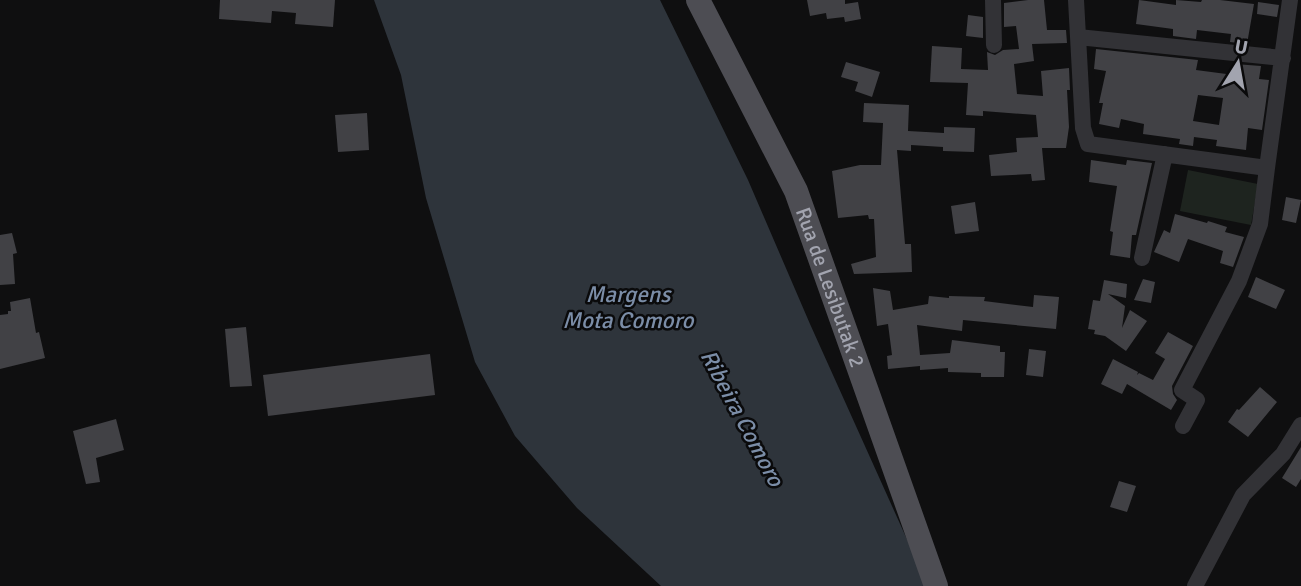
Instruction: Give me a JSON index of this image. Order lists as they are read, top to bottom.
{
  "streets": {
    "main road": ["Rua de Lesibutak 2"]
  },
  "water": ["Margens Mota Comoro", "Ribeira Comoro"],
  "north": "top"
}
